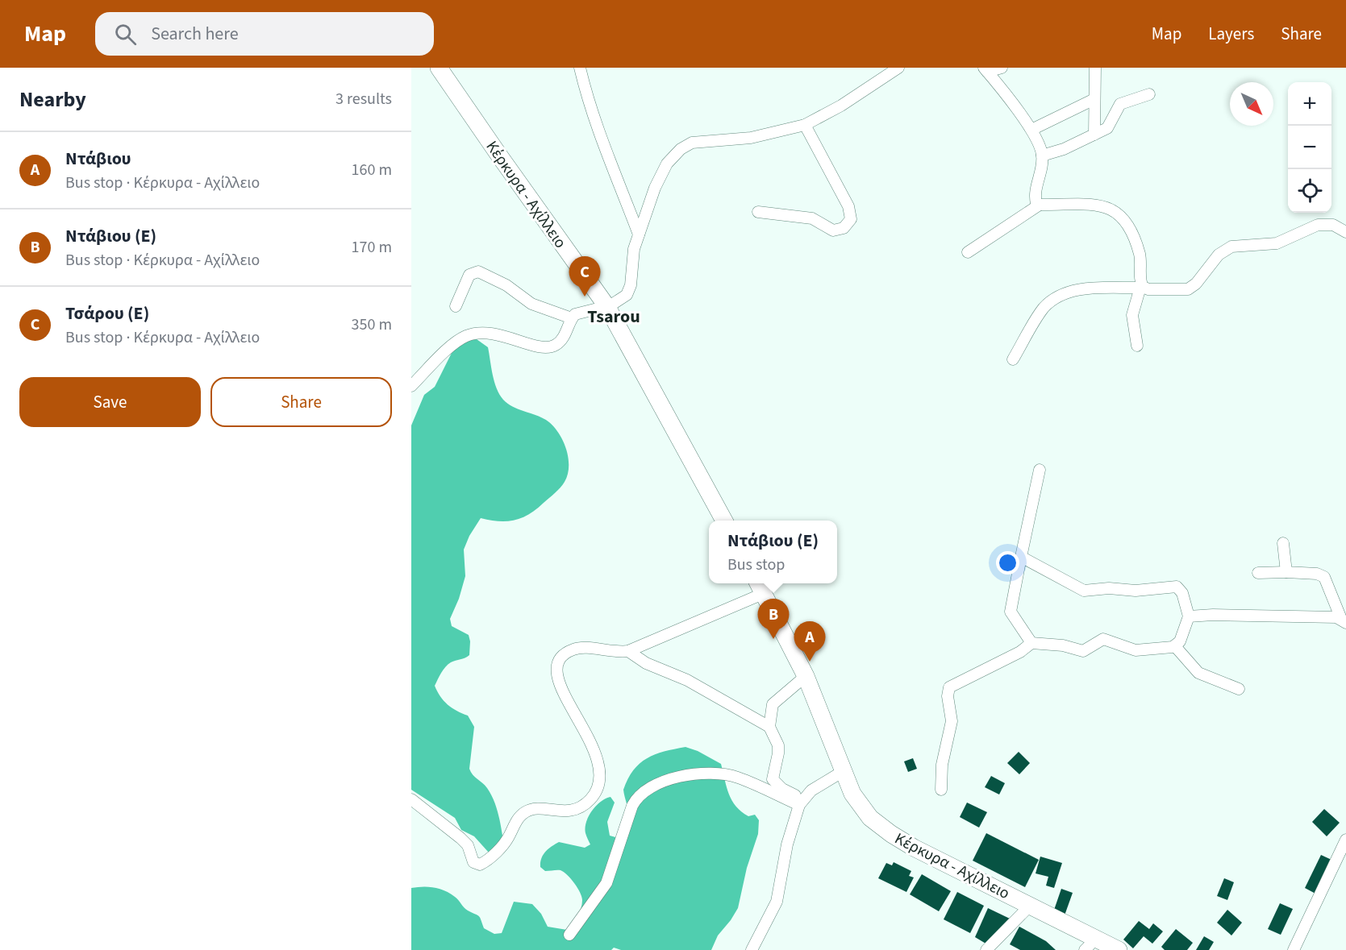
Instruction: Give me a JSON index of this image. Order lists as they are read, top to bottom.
{
  "streets": {
    "main road": ["Κέρκυρα - Αχίλλειο"]
  },
  "districts": ["Tsarou"],
  "north": "bottom right",
  "page": {
    "header": "Map",
    "search": "Search here",
    "nav": ["Map", "Layers", "Share"],
    "heading": ["Nearby", "3 results"],
    "map_buttons": ["+", "−"],
    "list": [
      {
        "mark": "A",
        "name": "Ντάβιου",
        "note": "Bus stop · Κέρκυρα - Αχίλλειο",
        "value": "160 m"
      },
      {
        "mark": "B",
        "name": "Ντάβιου (E)",
        "note": "Bus stop · Κέρκυρα - Αχίλλειο",
        "value": "170 m"
      },
      {
        "mark": "C",
        "name": "Τσάρου (E)",
        "note": "Bus stop · Κέρκυρα - Αχίλλειο",
        "value": "350 m"
      }
    ],
    "pins": ["C", "B", "A"],
    "buttons": ["Save", "Share"],
    "popup": ["Ντάβιου (E)", "Bus stop"]
  }
}
